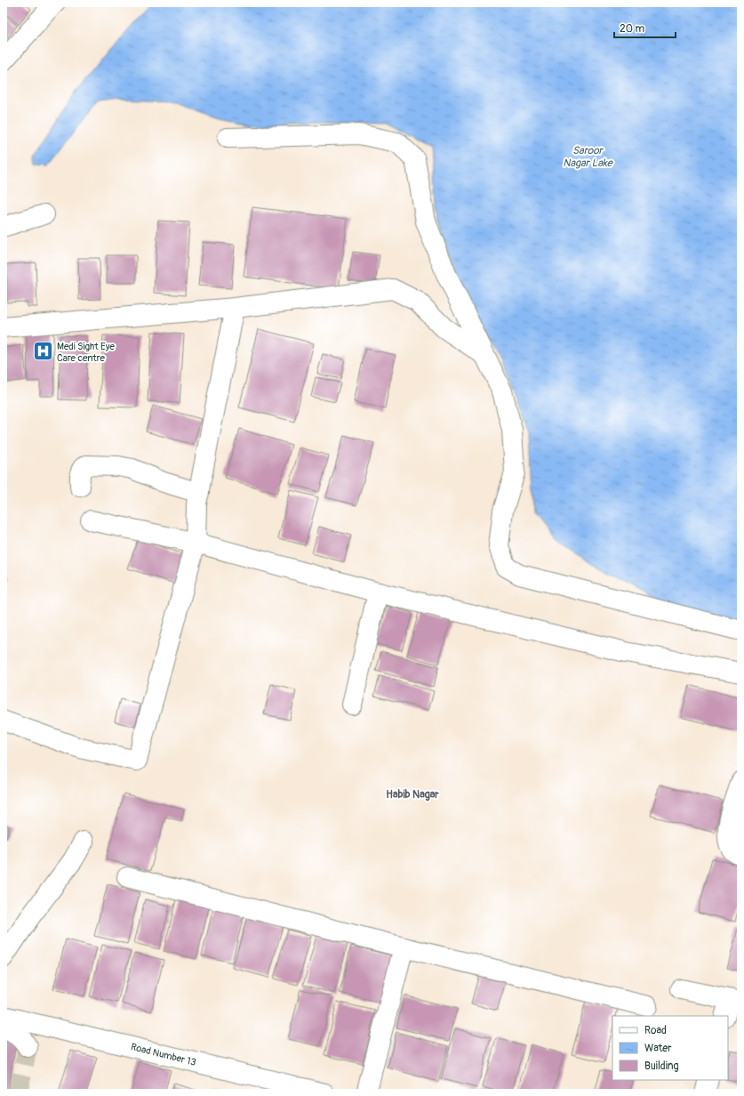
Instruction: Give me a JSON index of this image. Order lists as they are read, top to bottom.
{
  "streets": {
    "street": ["Road Number 13"]
  },
  "districts": ["Habib Nagar"],
  "water": ["Saroor Nagar Lake"],
  "places": {
    "hospital": ["Medi Sight Eye Care centre"]
  },
  "legend": ["Road", "Water", "Building"],
  "scale_bar": "20 m"
}
